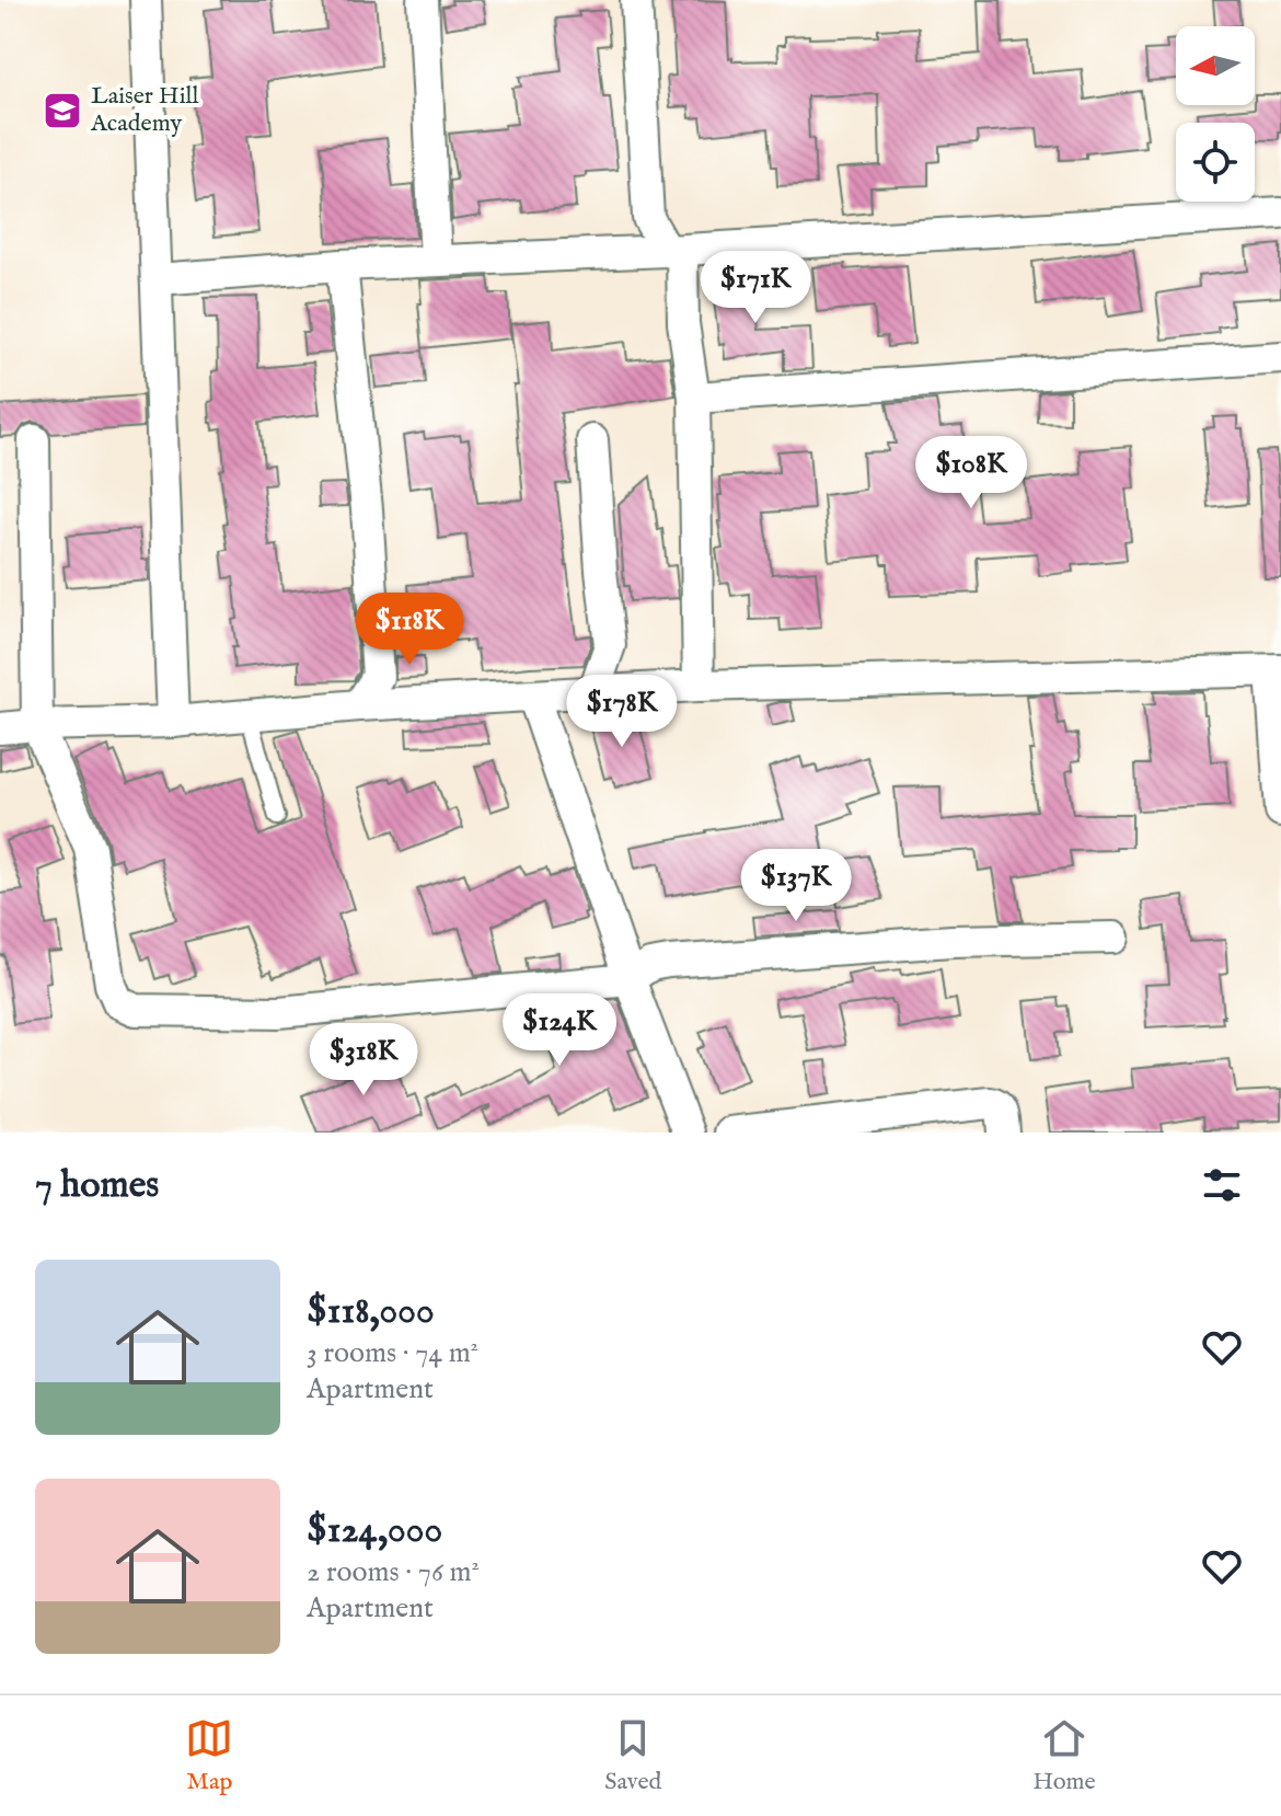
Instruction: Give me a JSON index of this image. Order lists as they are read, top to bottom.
{
  "places": {
    "school or university": ["Laiser Hill Academy"]
  },
  "north": "left",
  "page": {
    "price": [
      "$171K",
      "$108K",
      "$118K",
      "$178K",
      "$137K",
      "$124K",
      "$318K"
    ],
    "heading": "7 homes",
    "list": [
      {
        "name": "$118,000",
        "note": "3 rooms · 74 m² · Apartment"
      },
      {
        "name": "$124,000",
        "note": "2 rooms · 76 m² · Apartment"
      }
    ],
    "tabs": ["Map", "Saved", "Home"]
  }
}
